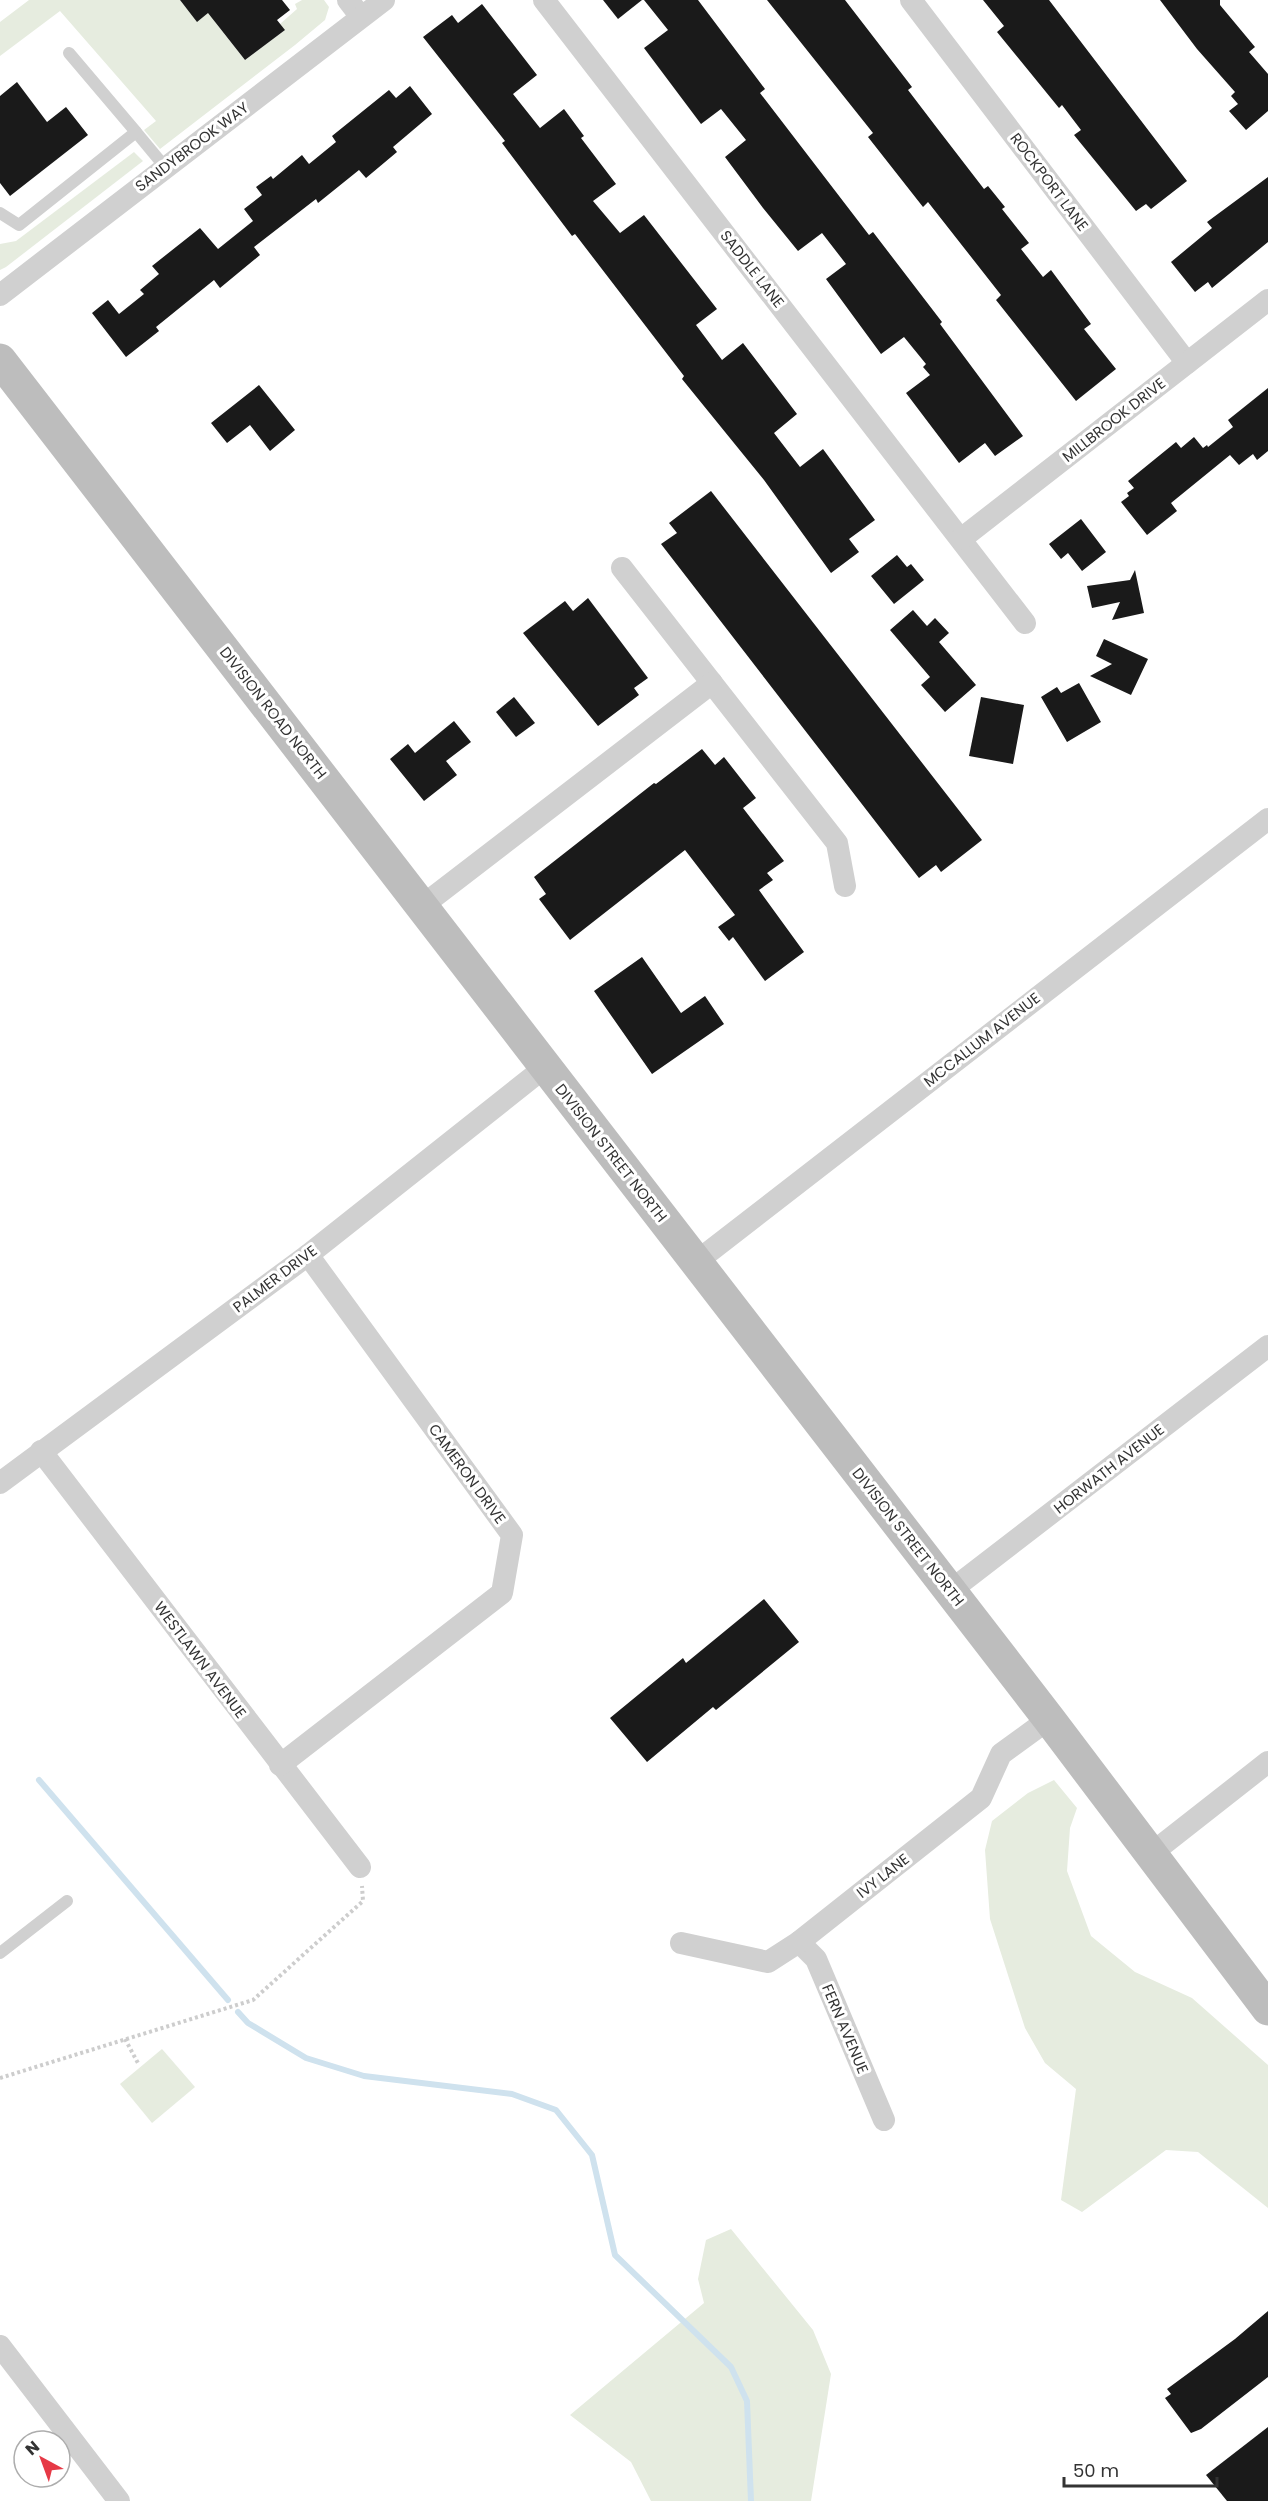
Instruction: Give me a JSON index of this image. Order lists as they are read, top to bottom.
{
  "streets": {
    "main road": ["DIVISION ROAD NORTH", "DIVISION STREET NORTH"],
    "street": [
      "SANDYBROOK WAY",
      "ROCKPORT LANE",
      "SADDLE LANE",
      "MILLBROOK DRIVE",
      "MCCALLUM AVENUE",
      "PALMER DRIVE",
      "HORWATH AVENUE",
      "CAMERON DRIVE",
      "WESTLAWN AVENUE",
      "IVY LANE",
      "FERN AVENUE"
    ]
  },
  "crossings": [
    ["ROCKPORT LANE", "MILLBROOK DRIVE"],
    ["SADDLE LANE", "MILLBROOK DRIVE"],
    ["DIVISION ROAD NORTH", "DIVISION STREET NORTH"],
    ["DIVISION ROAD NORTH", "PALMER DRIVE"],
    ["MCCALLUM AVENUE", "DIVISION STREET NORTH"],
    ["DIVISION STREET NORTH", "PALMER DRIVE"],
    ["DIVISION STREET NORTH", "HORWATH AVENUE"],
    ["DIVISION STREET NORTH", "IVY LANE"],
    ["PALMER DRIVE", "CAMERON DRIVE"],
    ["PALMER DRIVE", "WESTLAWN AVENUE"],
    ["CAMERON DRIVE", "WESTLAWN AVENUE"],
    ["IVY LANE", "FERN AVENUE"]
  ],
  "scale_bar": "50 m",
  "north": "top left"
}
